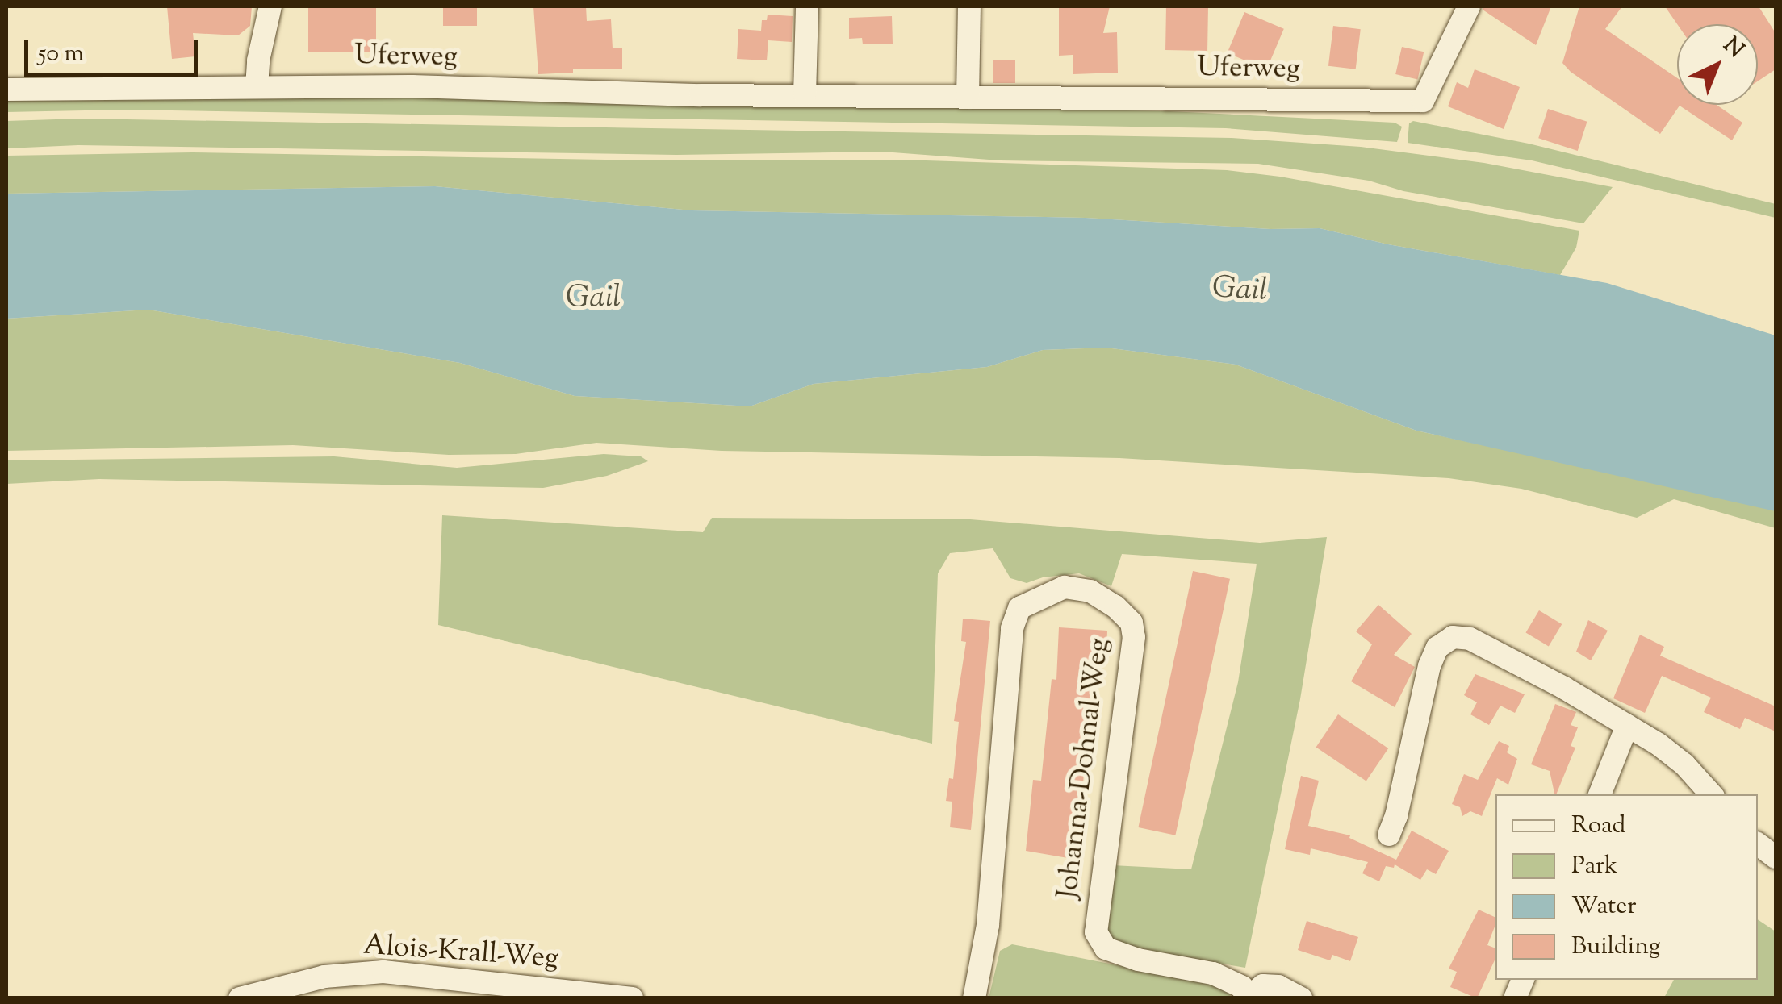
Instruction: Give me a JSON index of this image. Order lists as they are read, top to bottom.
{
  "streets": {
    "street": ["Uferweg", "Johanna-Dohnal-Weg", "Alois-Krall-Weg"]
  },
  "water": ["Gail"],
  "legend": [
    "Road",
    "Park",
    "Water",
    "Building"
  ],
  "scale_bar": "50 m",
  "north": "top right"
}
